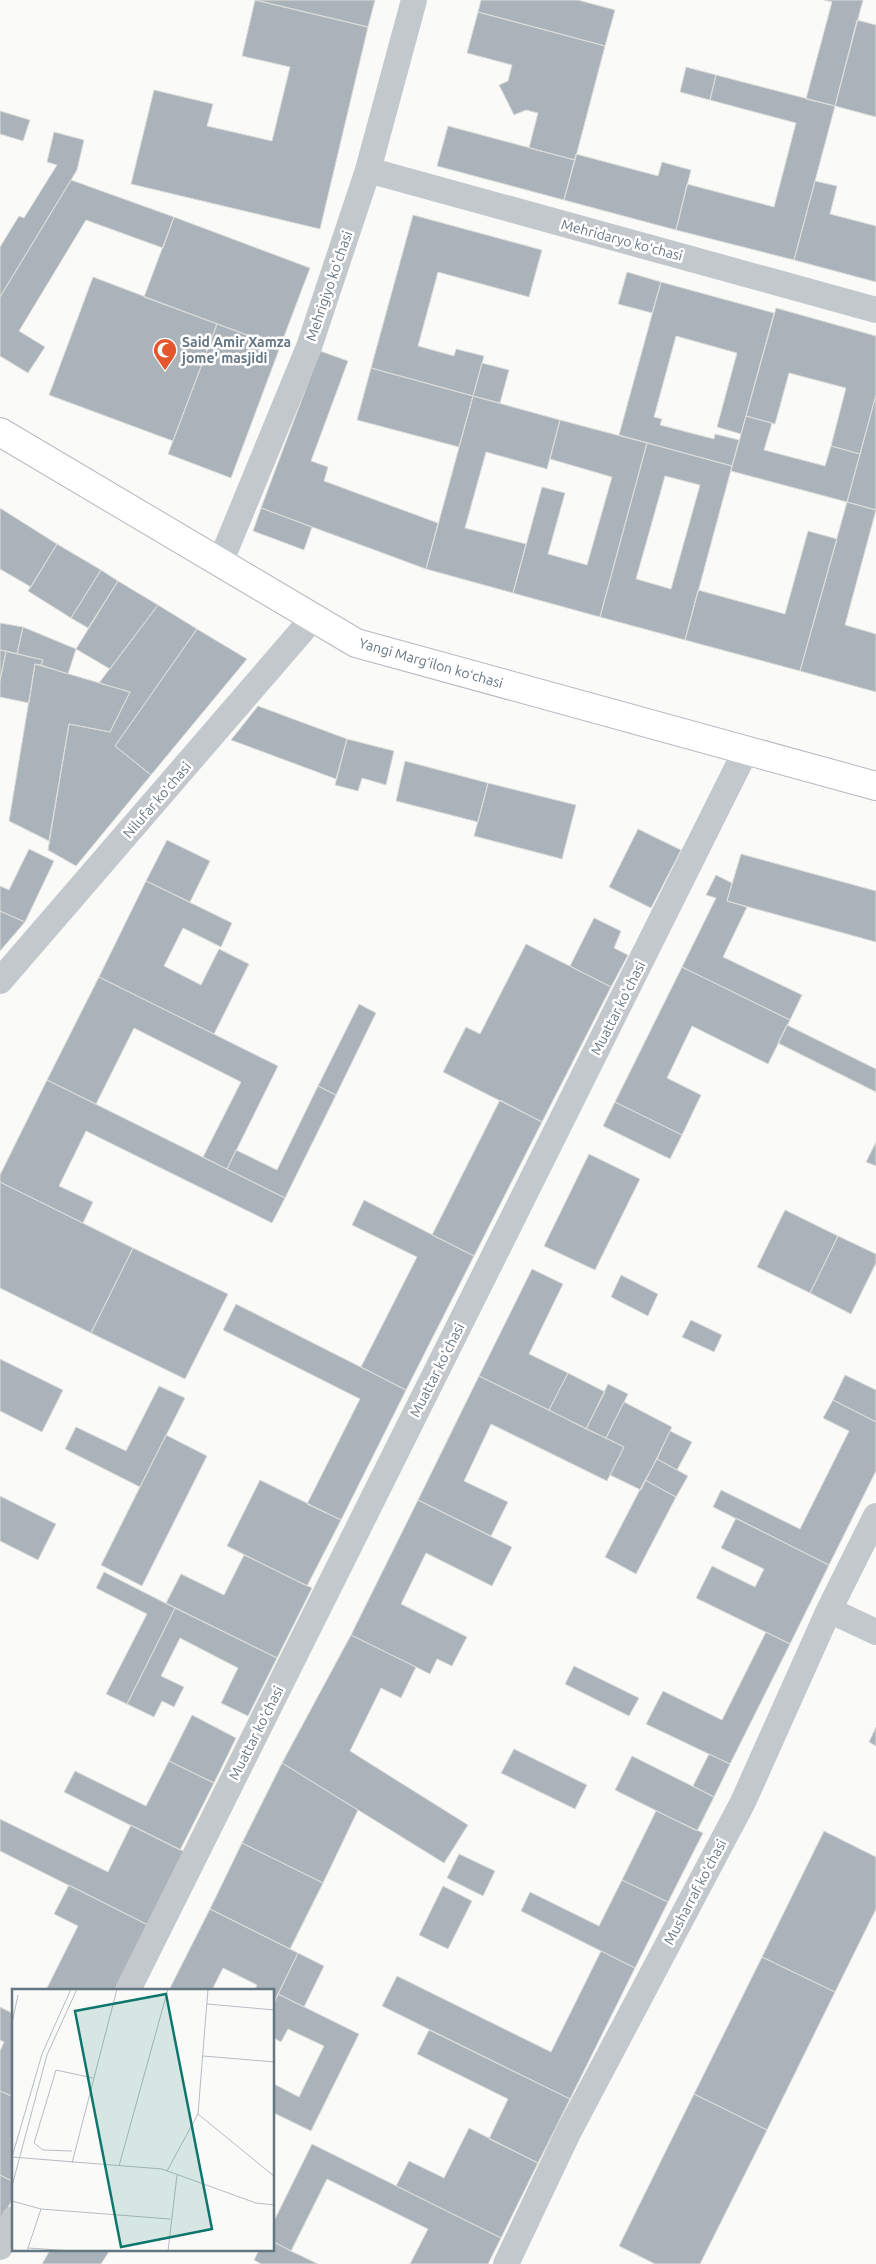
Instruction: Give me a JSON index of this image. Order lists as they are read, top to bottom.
{
  "streets": {
    "main road": ["Yangi Margʻilon koʻchasi"],
    "street": [
      "Mehridaryo koʻchasi",
      "Mehrigiyo ko'chasi",
      "Nilufar koʻchasi",
      "Muattar koʻchasi",
      "Musharraf koʻchasi"
    ]
  },
  "crossings": [
    ["Mehridaryo koʻchasi", "Mehrigiyo ko'chasi"],
    ["Mehrigiyo ko'chasi", "Yangi Margʻilon koʻchasi"],
    ["Yangi Margʻilon koʻchasi", "Nilufar koʻchasi"],
    ["Yangi Margʻilon koʻchasi", "Muattar koʻchasi"]
  ],
  "places": {
    "mosque": ["Said Amir Xamza jome' masjidi"]
  }
}
